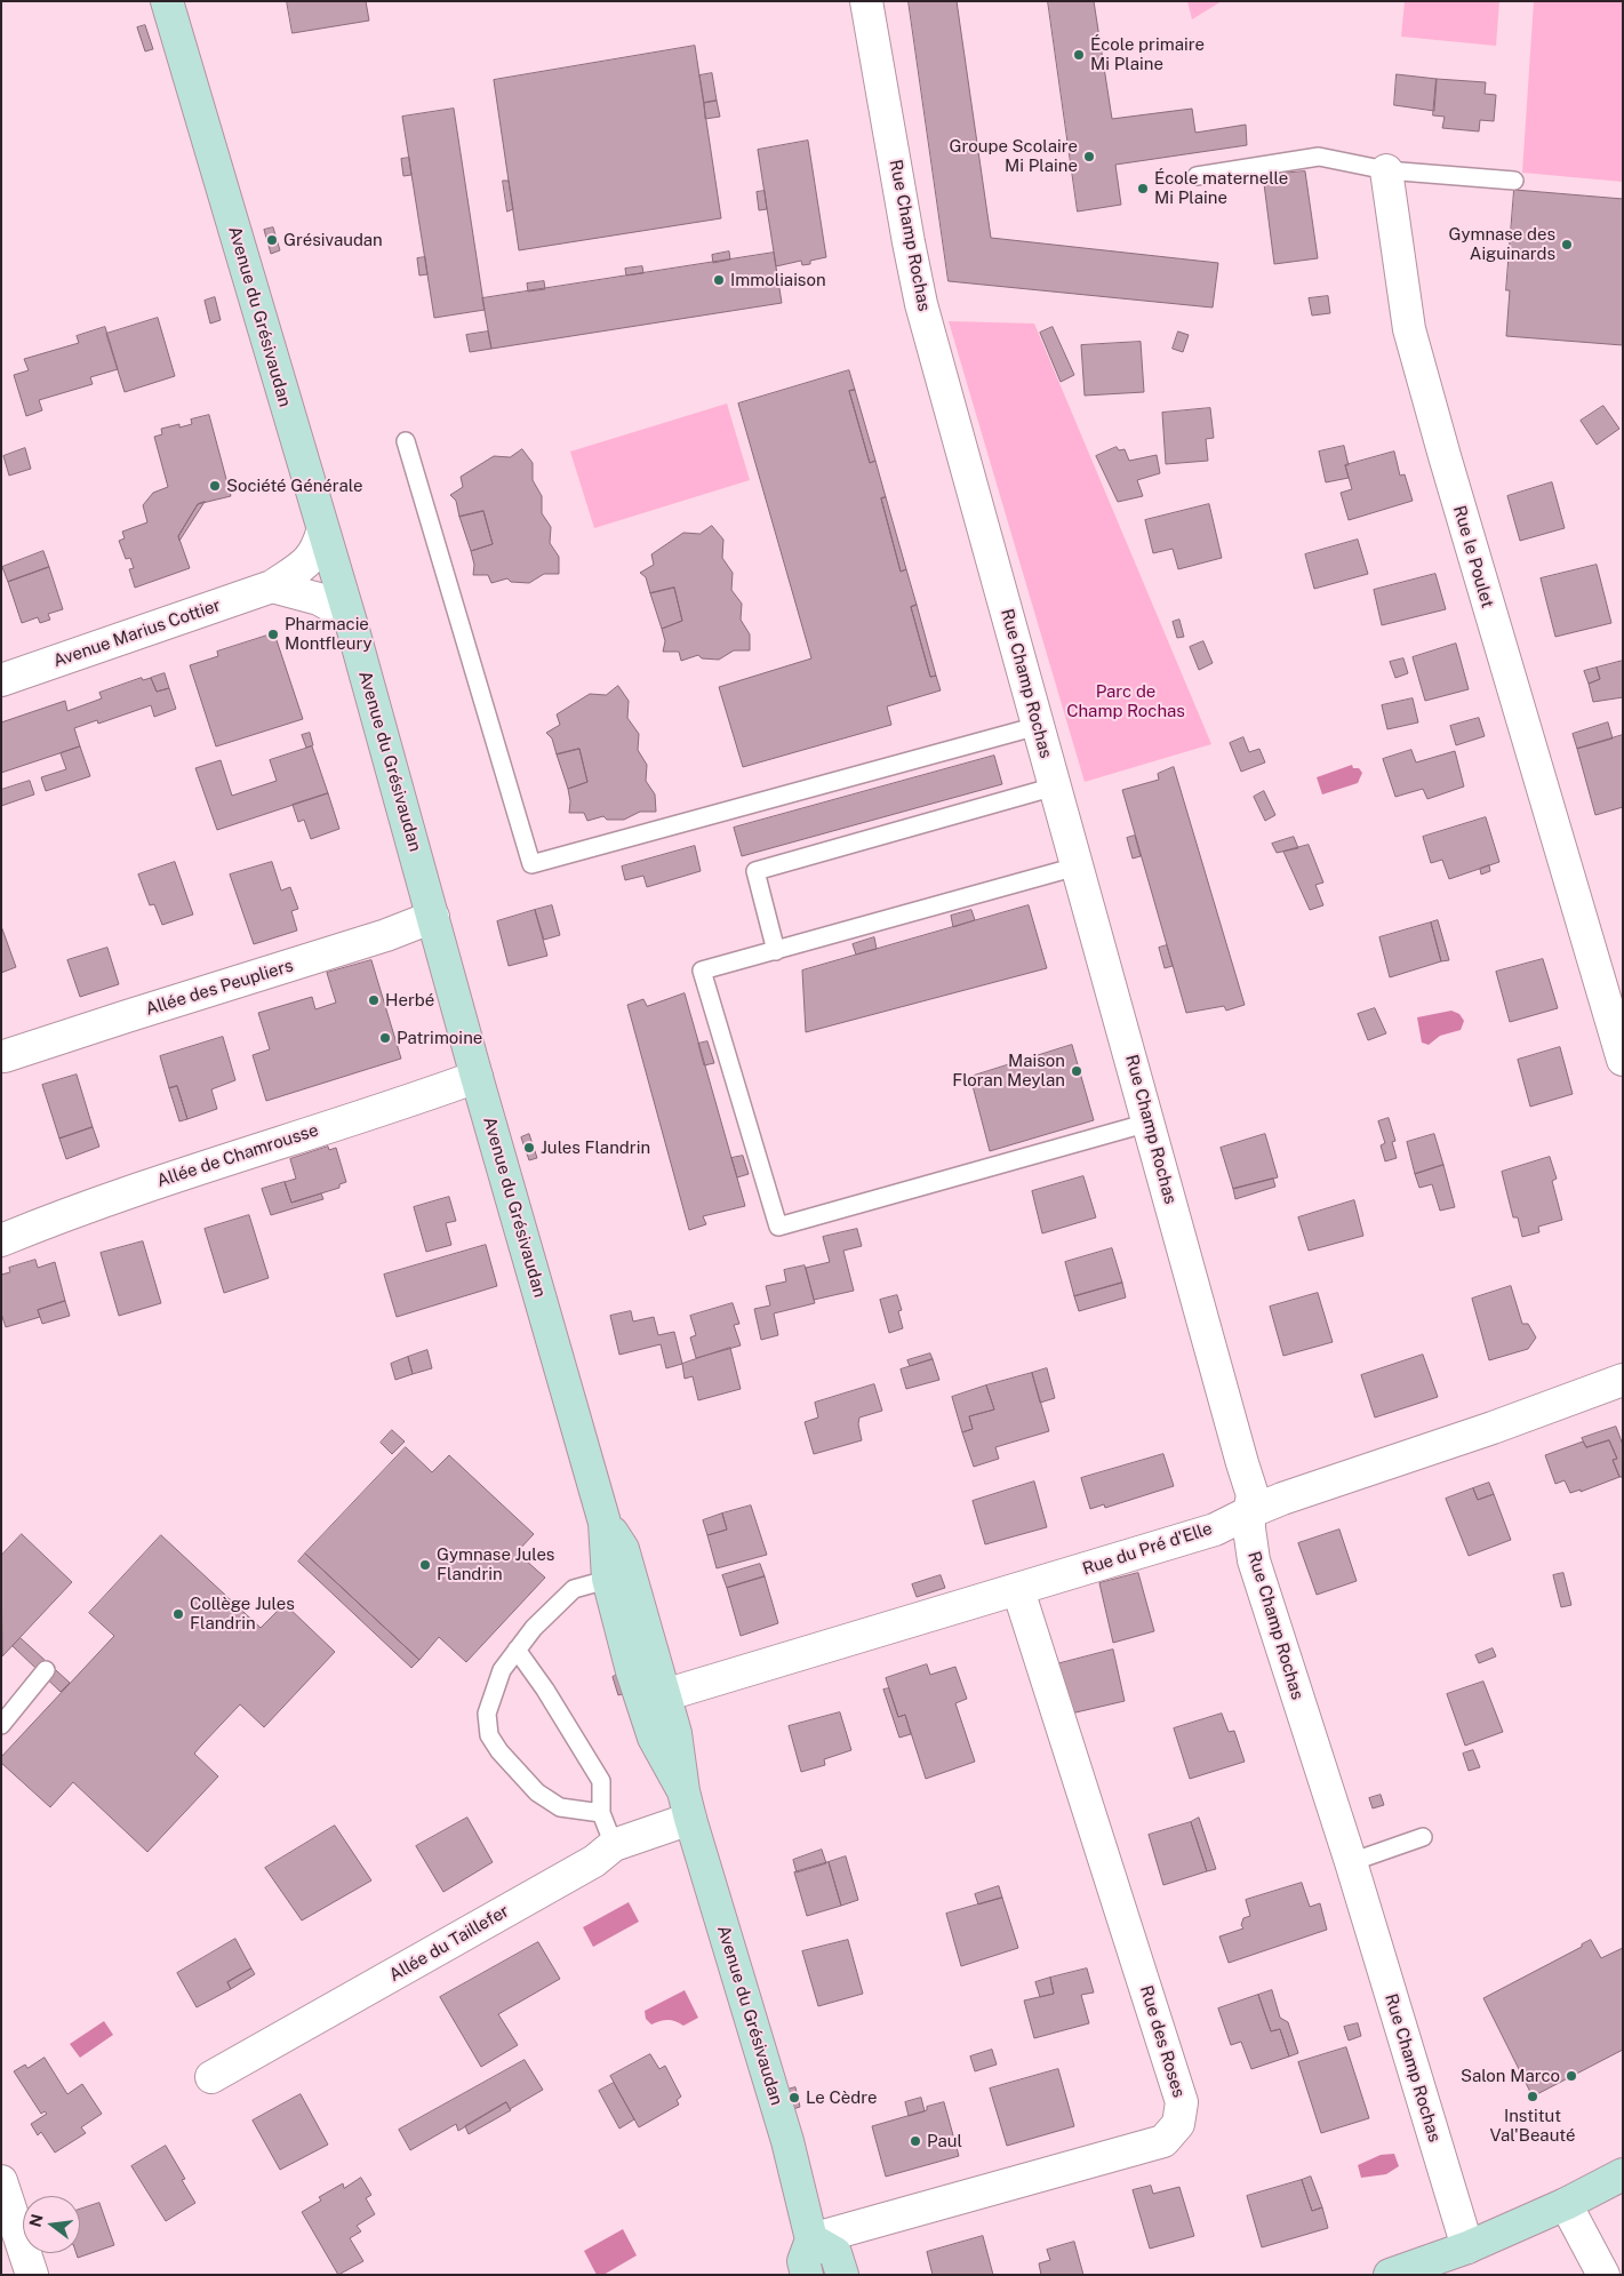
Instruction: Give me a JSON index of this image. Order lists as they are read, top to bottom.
{
  "streets": {
    "street": [
      "Rue Champ Rochas",
      "Avenue du Grésivaudan",
      "Rue le Poulet",
      "Avenue Marius Cottier",
      "Allée des Peupliers",
      "Allée de Chamrousse",
      "Rue du Pré d'Elle",
      "Allée du Taillefer",
      "Rue des Roses"
    ]
  },
  "crossings": [
    ["Rue Champ Rochas", "Rue du Pré d'Elle"],
    ["Avenue du Grésivaudan", "Avenue Marius Cottier"],
    ["Avenue du Grésivaudan", "Allée des Peupliers"],
    ["Avenue du Grésivaudan", "Allée de Chamrousse"],
    ["Avenue du Grésivaudan", "Rue du Pré d'Elle"],
    ["Avenue du Grésivaudan", "Allée du Taillefer"],
    ["Avenue du Grésivaudan", "Rue des Roses"],
    ["Rue du Pré d'Elle", "Rue des Roses"]
  ],
  "parks": ["Parc de Champ Rochas"],
  "places": [
    "École primaire Mi Plaine",
    "Groupe Scolaire Mi Plaine",
    "École maternelle Mi Plaine",
    "Grésivaudan",
    "Gymnase des Aiguinards",
    "Immoliaison",
    "Société Générale",
    "Pharmacie Montfleury",
    "Herbé",
    "Patrimoine",
    "Maison Floran Meylan",
    "Jules Flandrin",
    "Gymnase Jules Flandrin",
    "Collège Jules Flandrin",
    "Salon Marco",
    "Institut Val'Beauté",
    "Le Cèdre",
    "Paul"
  ],
  "north": "left"
}
